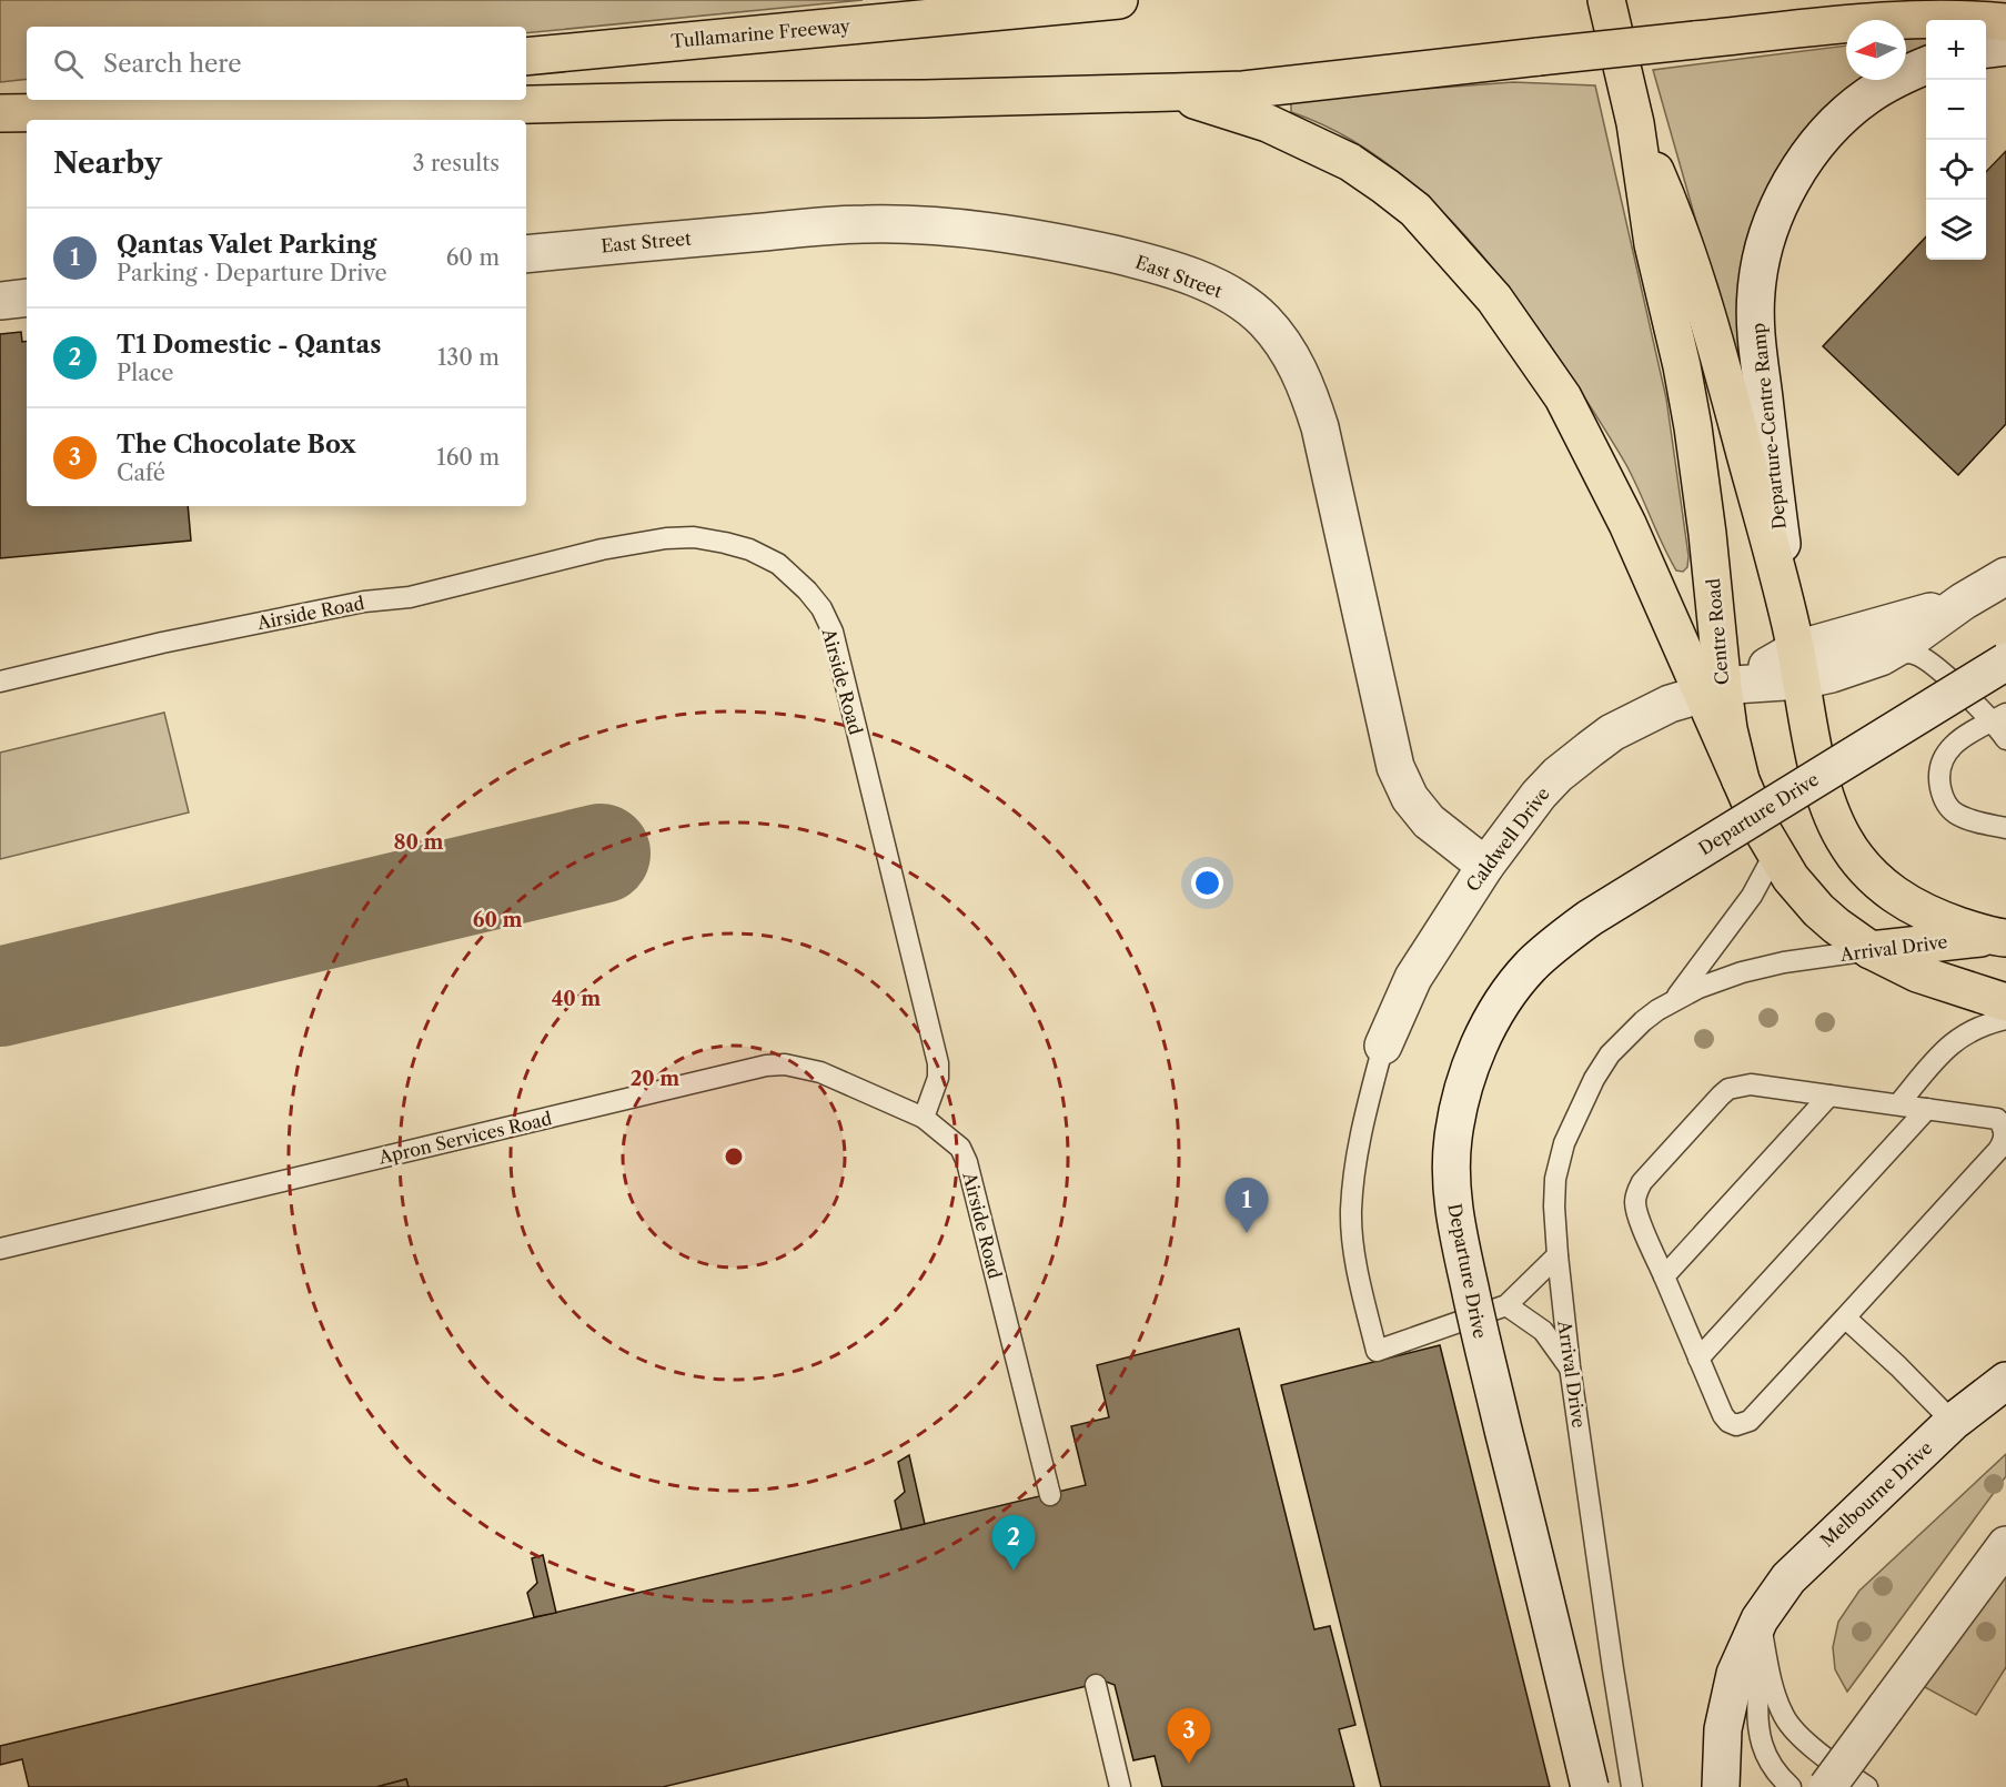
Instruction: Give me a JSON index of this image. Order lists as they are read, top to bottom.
{
  "streets": {
    "main road": ["Tullamarine Freeway", "Centre Road", "Arrival Drive"],
    "street": [
      "East Street",
      "Departure-Centre Ramp",
      "Departure Drive",
      "Caldwell Drive",
      "Melbourne Drive"
    ],
    "lane": ["Airside Road", "Apron Services Road"]
  },
  "crossings": [
    ["East Street", "Caldwell Drive"],
    ["Departure-Centre Ramp", "Centre Road"],
    ["Departure-Centre Ramp", "Caldwell Drive"],
    ["Airside Road", "Apron Services Road"],
    ["Centre Road", "Caldwell Drive"],
    ["Centre Road", "Arrival Drive"]
  ],
  "north": "left",
  "page": {
    "map_buttons": ["+", "−"],
    "search": "Search here",
    "heading": ["Nearby", "3 results"],
    "list": [
      {
        "mark": "1",
        "name": "Qantas Valet Parking",
        "note": "Parking · Departure Drive",
        "value": "60 m"
      },
      {
        "mark": "2",
        "name": "T1 Domestic - Qantas",
        "note": "Place",
        "value": "130 m"
      },
      {
        "mark": "3",
        "name": "The Chocolate Box",
        "note": "Café",
        "value": "160 m"
      }
    ],
    "pins": ["1", "2", "3"]
  },
  "rings": [
    "80 m",
    "60 m",
    "40 m",
    "20 m"
  ]
}
